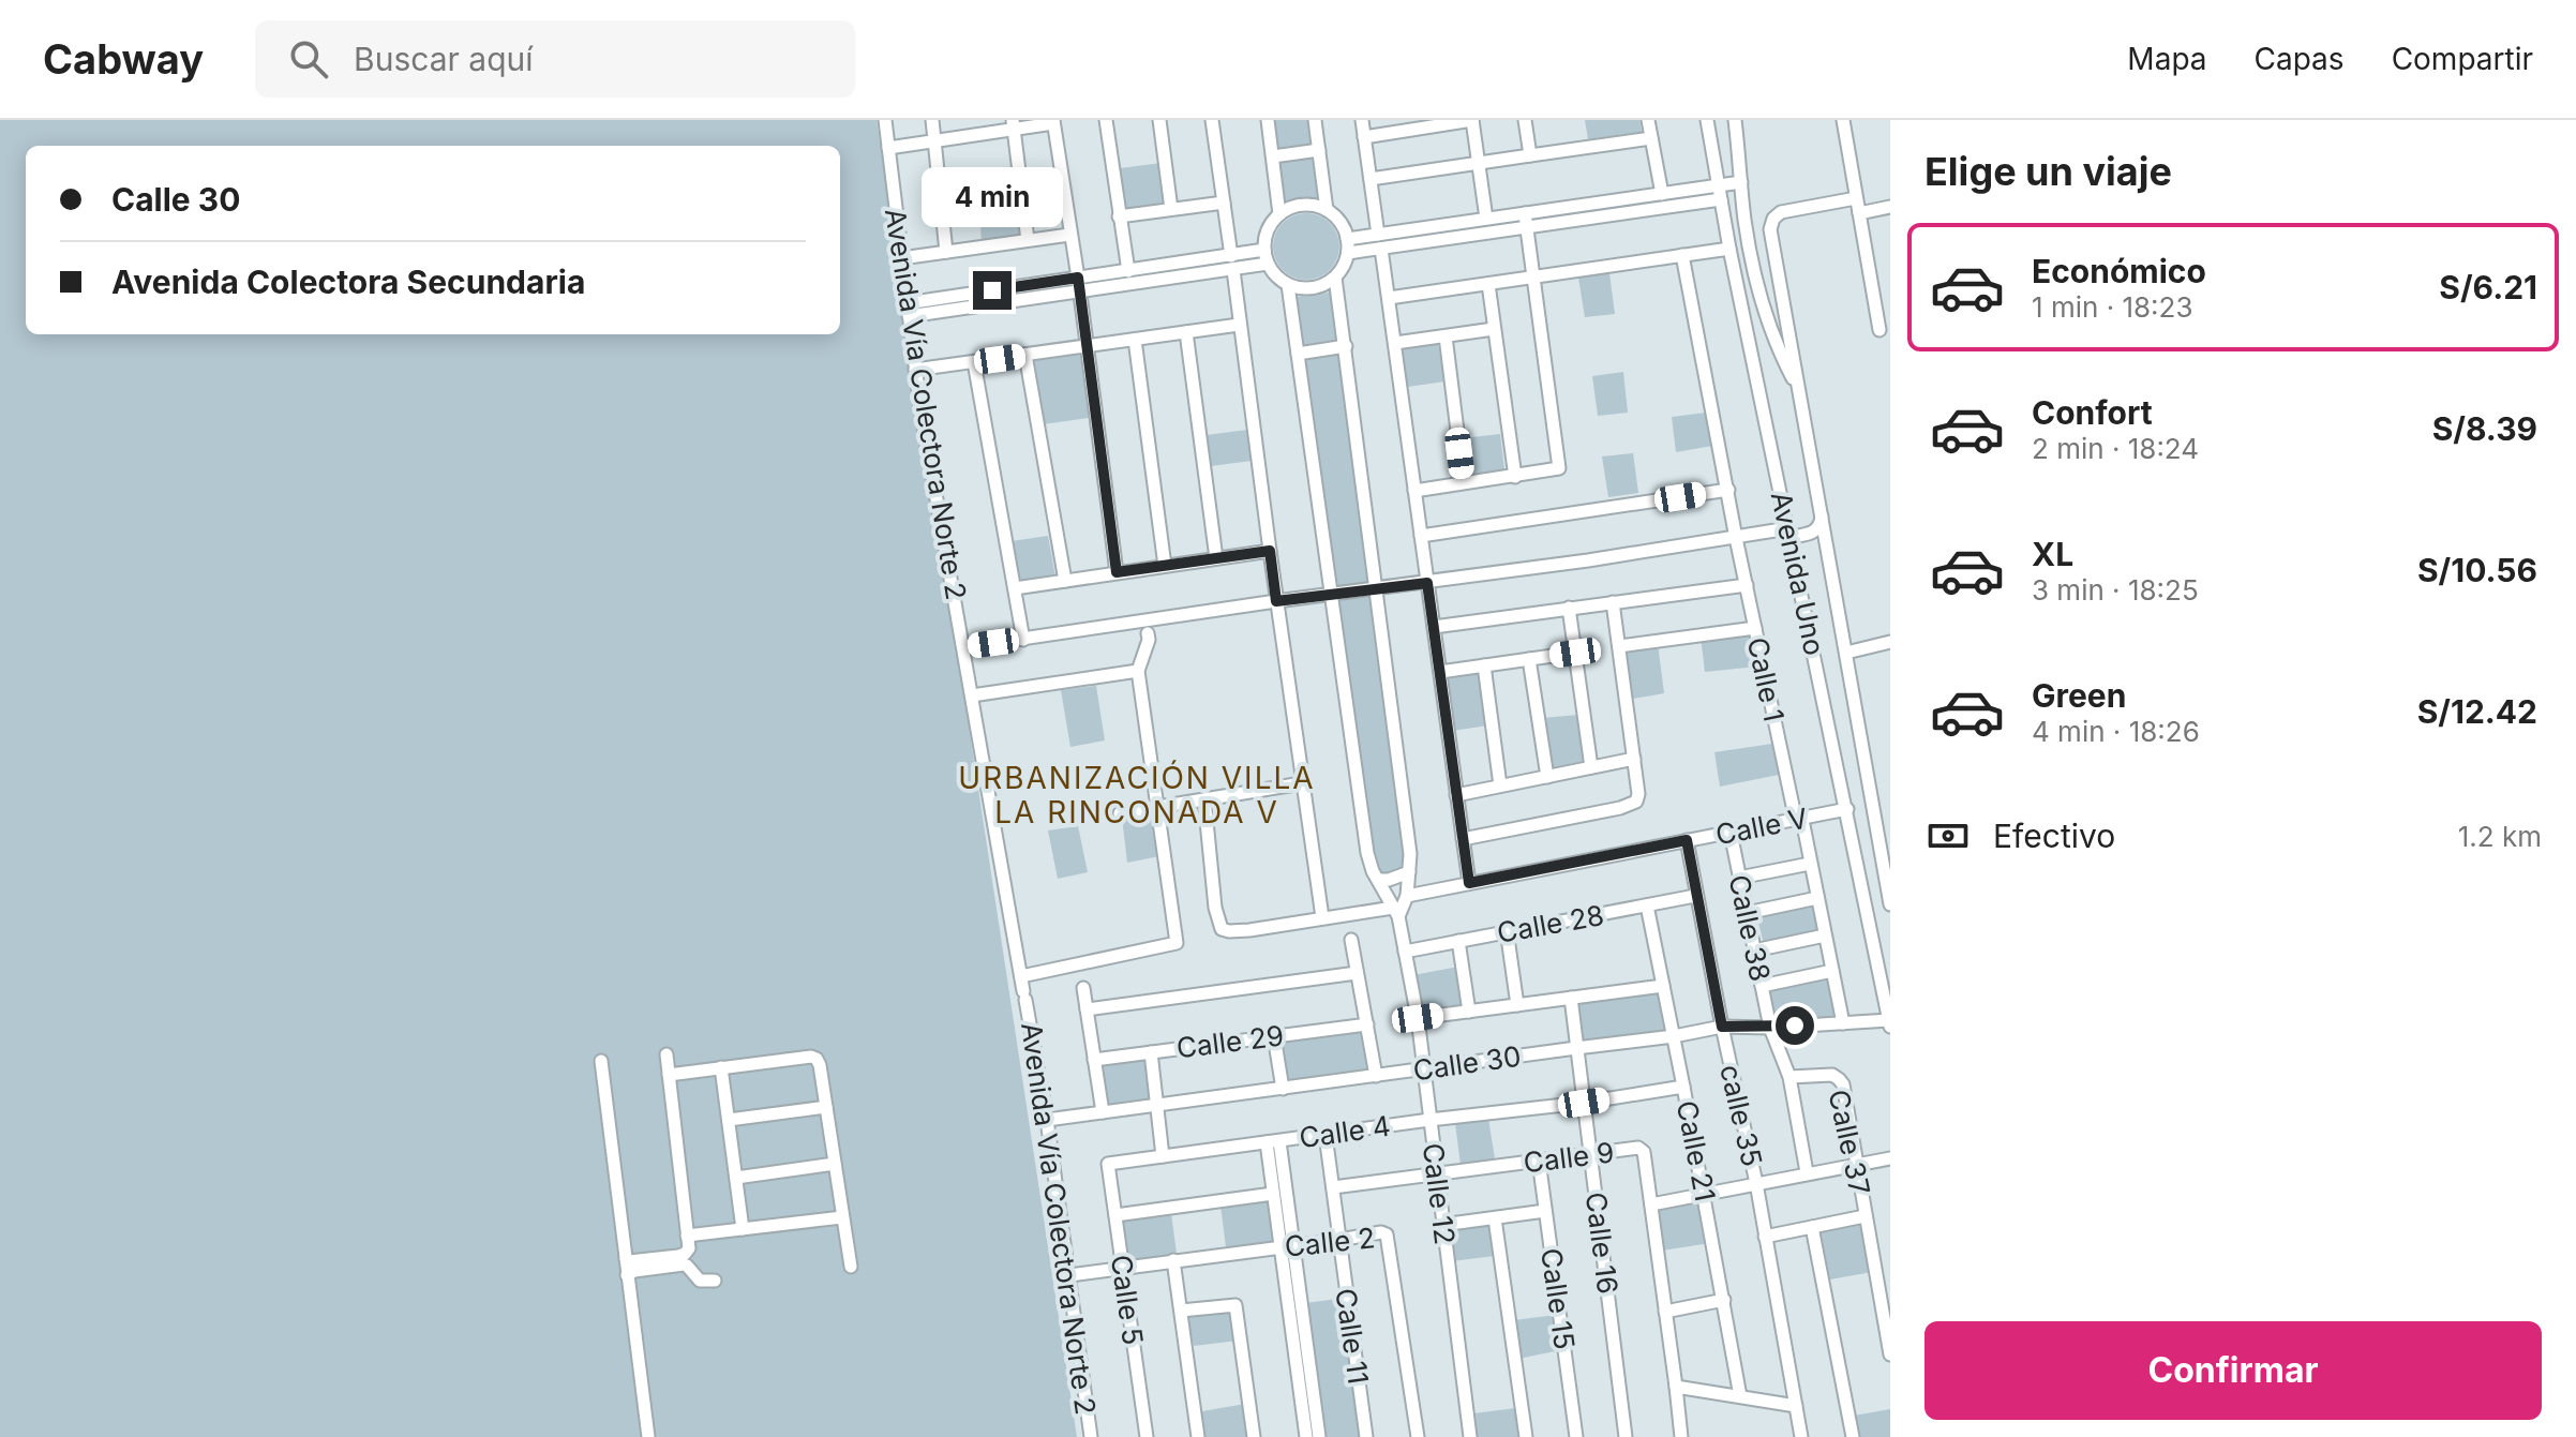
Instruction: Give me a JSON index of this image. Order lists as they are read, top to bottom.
{
  "streets": {
    "street": [
      "Avenida Vía Colectora Norte 2",
      "Avenida Uno",
      "Calle 1",
      "Calle V",
      "Calle 28",
      "Calle 38",
      "Calle 29",
      "Calle 30",
      "calle 35",
      "Calle 4",
      "Calle 37",
      "Calle 21",
      "Calle 9",
      "Calle 12",
      "Calle 2",
      "Calle 16",
      "Calle 15",
      "Calle 5",
      "Calle 11"
    ]
  },
  "crossings": [
    ["Avenida Vía Colectora Norte 2", "Calle 30"],
    ["Avenida Vía Colectora Norte 2", "Calle 2"],
    ["Avenida Uno", "Calle V"],
    ["Avenida Uno", "Calle 30"],
    ["Calle 1", "Calle V"],
    ["Calle 1", "Calle 30"],
    ["Calle V", "Calle 38"],
    ["Calle 28", "calle 35"],
    ["Calle 28", "Calle 21"],
    ["Calle 28", "Calle 12"],
    ["Calle 38", "Calle 30"],
    ["Calle 38", "Calle 37"],
    ["Calle 30", "calle 35"],
    ["Calle 30", "Calle 21"],
    ["Calle 30", "Calle 12"],
    ["Calle 30", "Calle 16"],
    ["Calle 4", "Calle 21"],
    ["Calle 4", "Calle 12"],
    ["Calle 4", "Calle 16"],
    ["Calle 4", "Calle 5"],
    ["Calle 4", "Calle 11"],
    ["Calle 9", "Calle 12"],
    ["Calle 9", "Calle 16"],
    ["Calle 9", "Calle 15"],
    ["Calle 9", "Calle 11"],
    ["Calle 2", "Calle 5"],
    ["Calle 2", "Calle 11"]
  ],
  "districts": ["URBANIZACIÓN VILLA LA RINCONADA V"],
  "page": {
    "header": "Cabway",
    "search": "Buscar aquí",
    "nav": ["Mapa", "Capas", "Compartir"],
    "heading": "Elige un viaje",
    "banner": ["Calle 30", "Avenida Colectora Secundaria"],
    "bubble": "4 min",
    "list": [
      {
        "name": "Económico",
        "note": "1 min · 18:23",
        "value": "S/6.21"
      },
      {
        "name": "Confort",
        "note": "2 min · 18:24",
        "value": "S/8.39"
      },
      {
        "name": "XL",
        "note": "3 min · 18:25",
        "value": "S/10.56"
      },
      {
        "name": "Green",
        "note": "4 min · 18:26",
        "value": "S/12.42"
      }
    ],
    "pay": ["Efectivo", "1.2 km"],
    "buttons": "Confirmar"
  }
}
